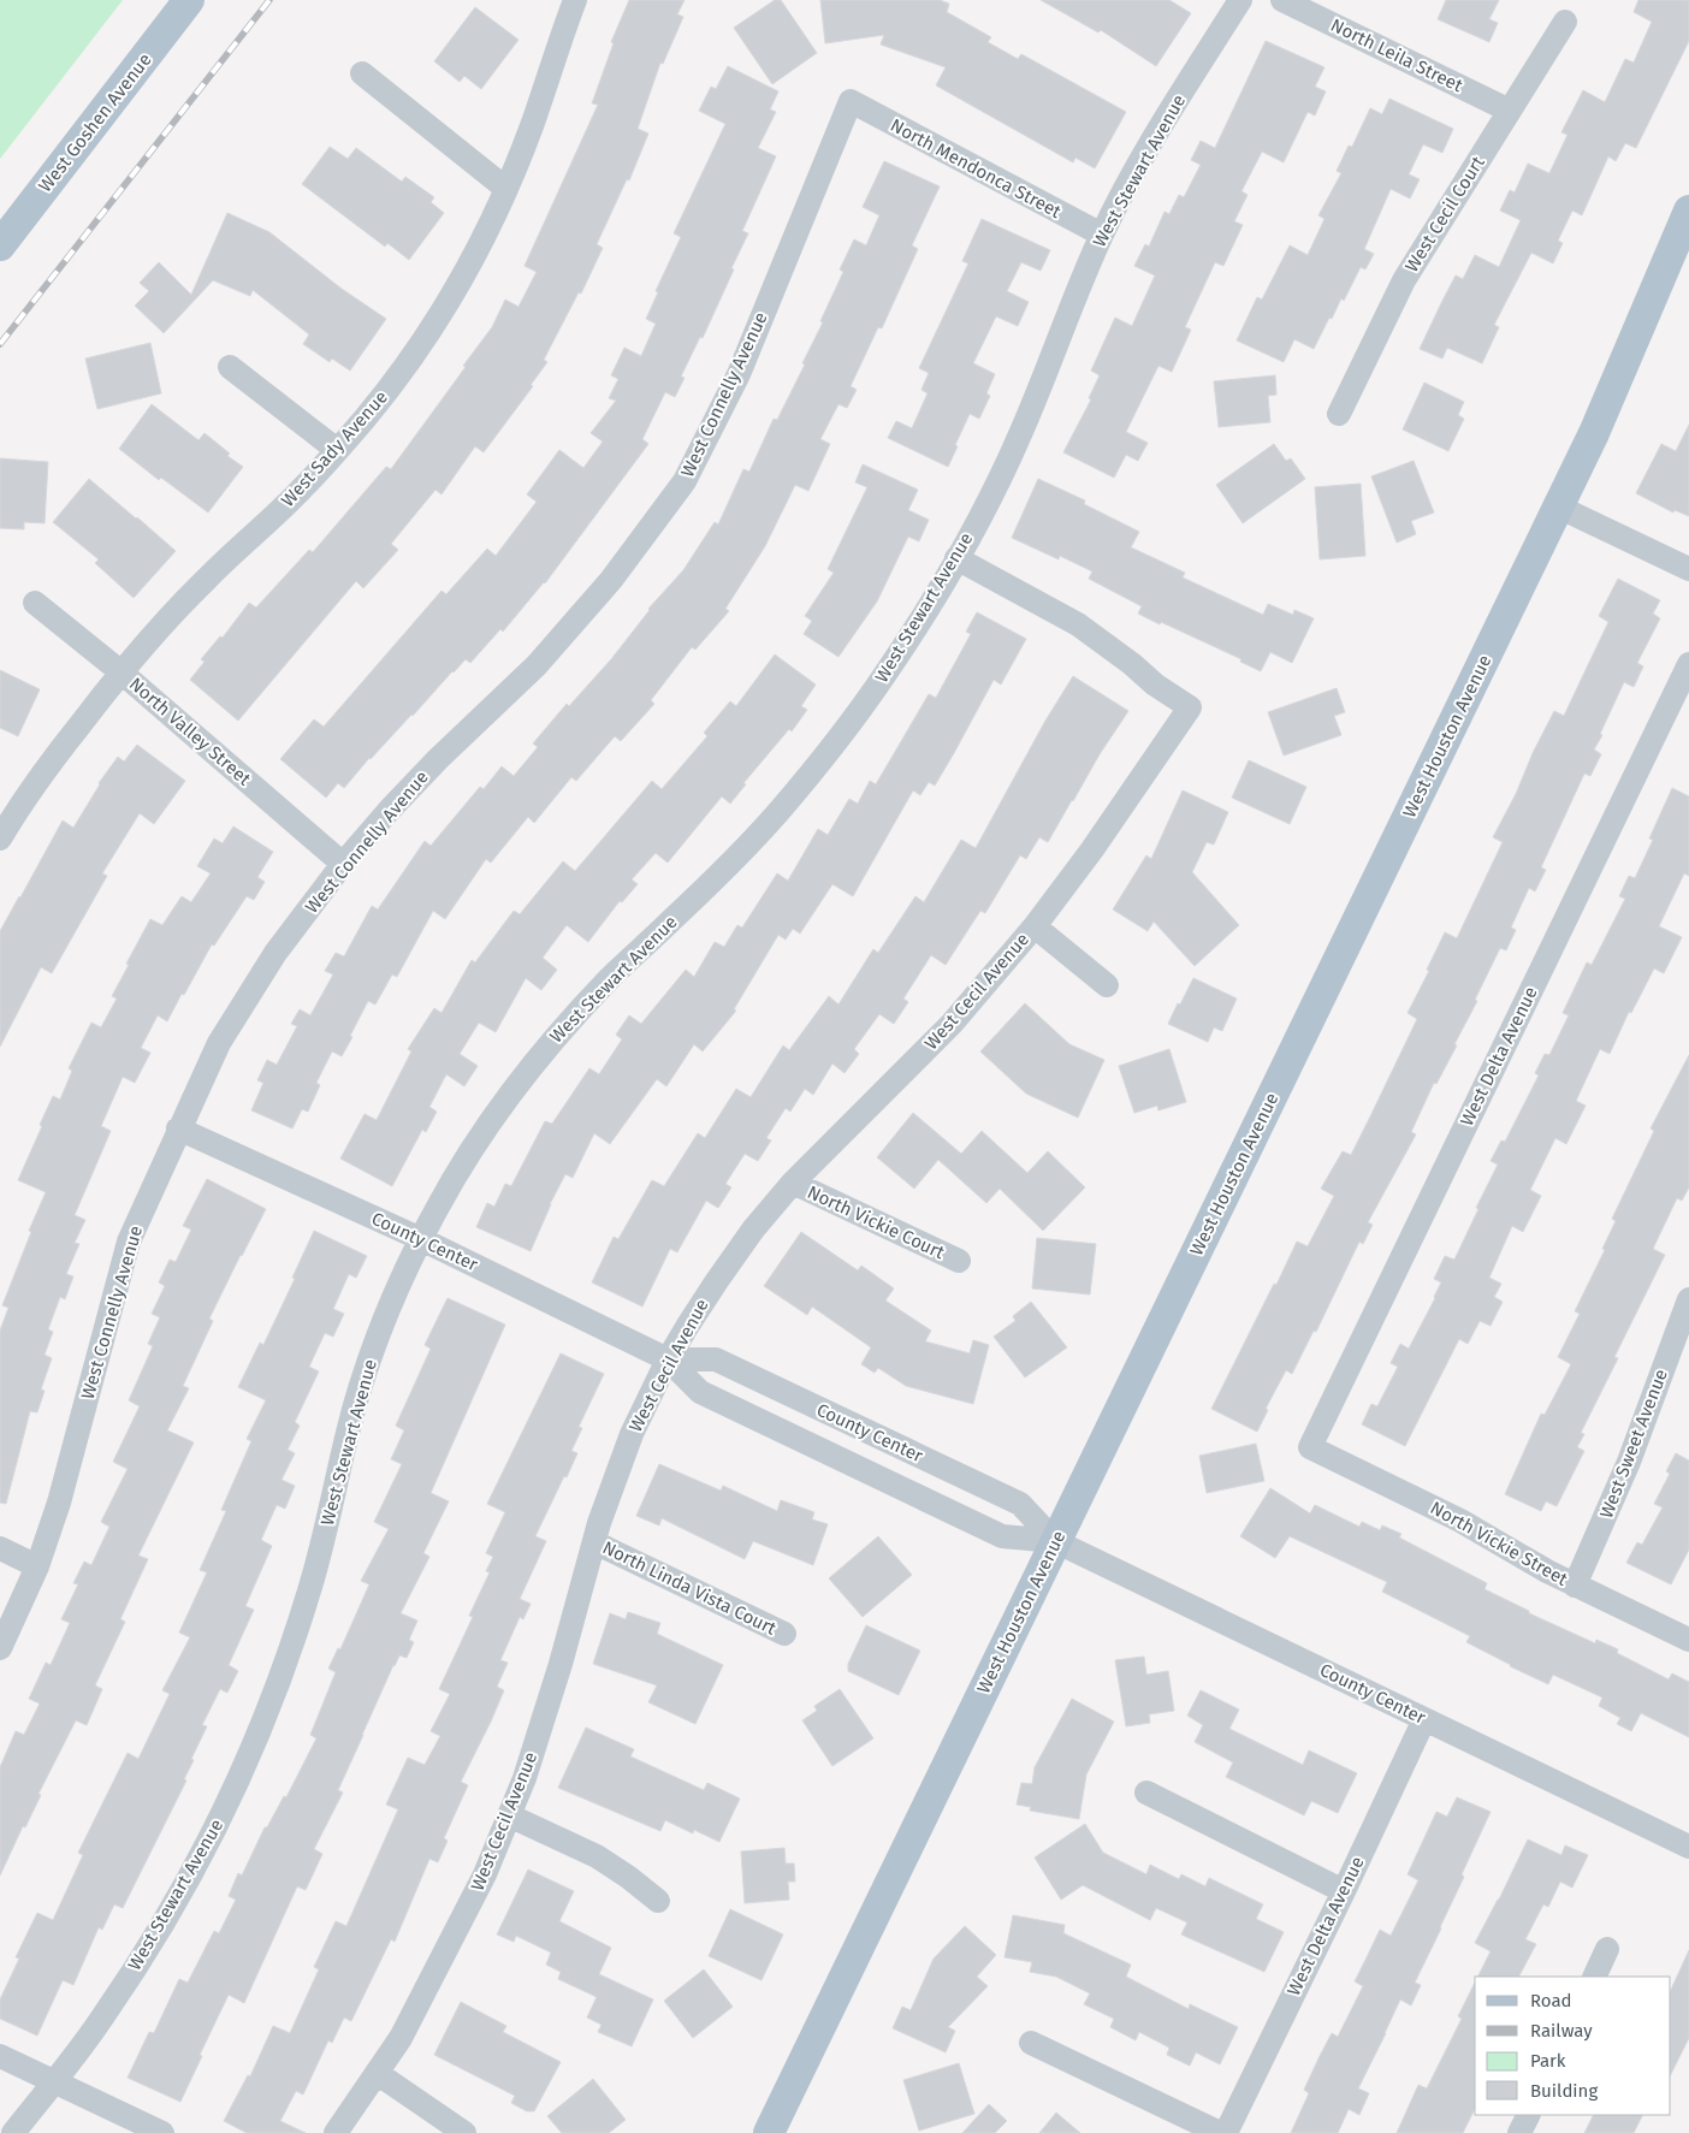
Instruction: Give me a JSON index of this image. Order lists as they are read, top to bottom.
{
  "streets": {
    "main road": ["West Goshen Avenue", "West Houston Avenue"],
    "street": [
      "North Leila Street",
      "North Mendonca Street",
      "West Stewart Avenue",
      "West Cecil Court",
      "West Connelly Avenue",
      "West Sady Avenue",
      "North Valley Street",
      "West Cecil Avenue",
      "West Delta Avenue",
      "North Vickie Court",
      "County Center",
      "West Sweet Avenue",
      "North Vickie Street",
      "North Linda Vista Court"
    ]
  },
  "crossings": [
    ["North Leila Street", "West Cecil Court"],
    ["North Mendonca Street", "West Stewart Avenue"],
    ["North Mendonca Street", "West Connelly Avenue"],
    ["West Stewart Avenue", "West Cecil Avenue"],
    ["West Stewart Avenue", "County Center"],
    ["West Connelly Avenue", "North Valley Street"],
    ["West Connelly Avenue", "County Center"],
    ["West Sady Avenue", "North Valley Street"],
    ["West Houston Avenue", "County Center"],
    ["West Cecil Avenue", "North Vickie Court"],
    ["West Cecil Avenue", "County Center"],
    ["West Cecil Avenue", "North Linda Vista Court"],
    ["West Delta Avenue", "County Center"],
    ["West Delta Avenue", "North Vickie Street"],
    ["West Sweet Avenue", "North Vickie Street"]
  ],
  "legend": [
    "Road",
    "Railway",
    "Park",
    "Building"
  ]
}
